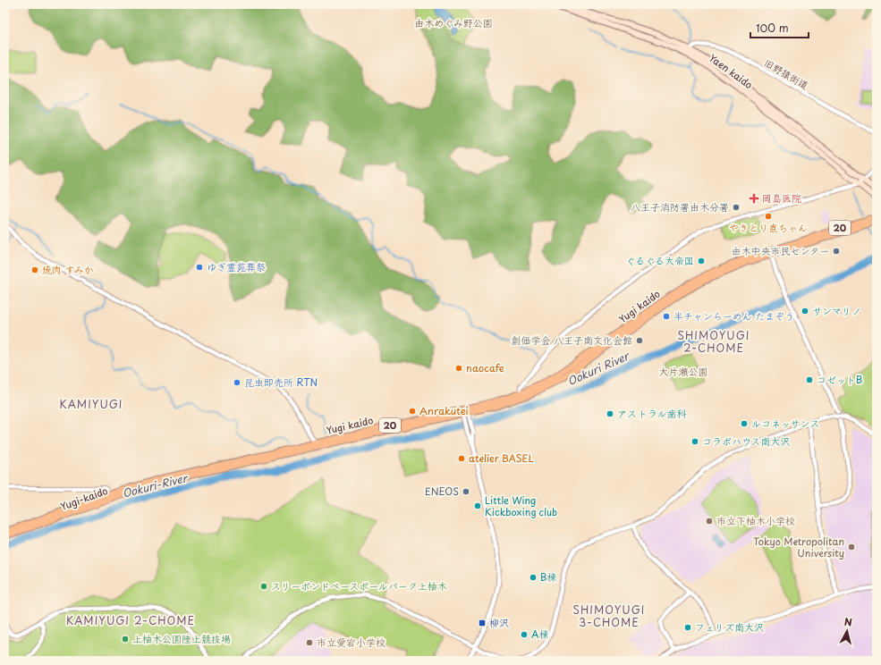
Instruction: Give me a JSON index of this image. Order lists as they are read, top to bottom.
{
  "streets": {
    "main road": [
      "Yaen kaido",
      "20",
      "Yugi kaido",
      "Yugi-kaido"
    ],
    "street": ["旧野猿街道"]
  },
  "crossings": [
    ["Yaen kaido", "旧野猿街道"],
    ["Yugi kaido", "Yugi-kaido"]
  ],
  "districts": [
    "SHIMOYUGI 2-CHOME",
    "KAMIYUGI",
    "SHIMOYUGI 3-CHOME",
    "KAMIYUGI 2-CHOME"
  ],
  "water": ["Ookuri River", "Ookuri-River"],
  "parks": ["由木めぐみ野公園", "大片瀬公園"],
  "places": {
    "health": ["岡島医院"],
    "other": [
      "八王子消防署由木分署",
      "やきとり直ちゃん",
      "由木中央市民センター",
      "ぐるぐる大帝国",
      "ゆぎ霊苑葬祭",
      "焼肉 すみか",
      "サンマリノ",
      "半チャンらーめん たまぞう",
      "創価学会 八王子南文化会館",
      "naocafe",
      "コゼットB",
      "昆虫即売所 RTN",
      "Anrakutei",
      "アストラル歯科",
      "ルコネッサンス",
      "コラボハウス南大沢",
      "atelier BASEL",
      "ENEOS",
      "Little Wing Kickboxing club",
      "市立下柚木小学校",
      "Tokyo Metropolitan University",
      "B棟",
      "スリーボンドベースボールパーク上柚木",
      "フェリズ南大沢",
      "A棟",
      "上柚木公園陸上競技場",
      "市立愛宕小学校"
    ],
    "transit": ["柳沢"]
  },
  "scale_bar": "100 m",
  "north": "top"
}
